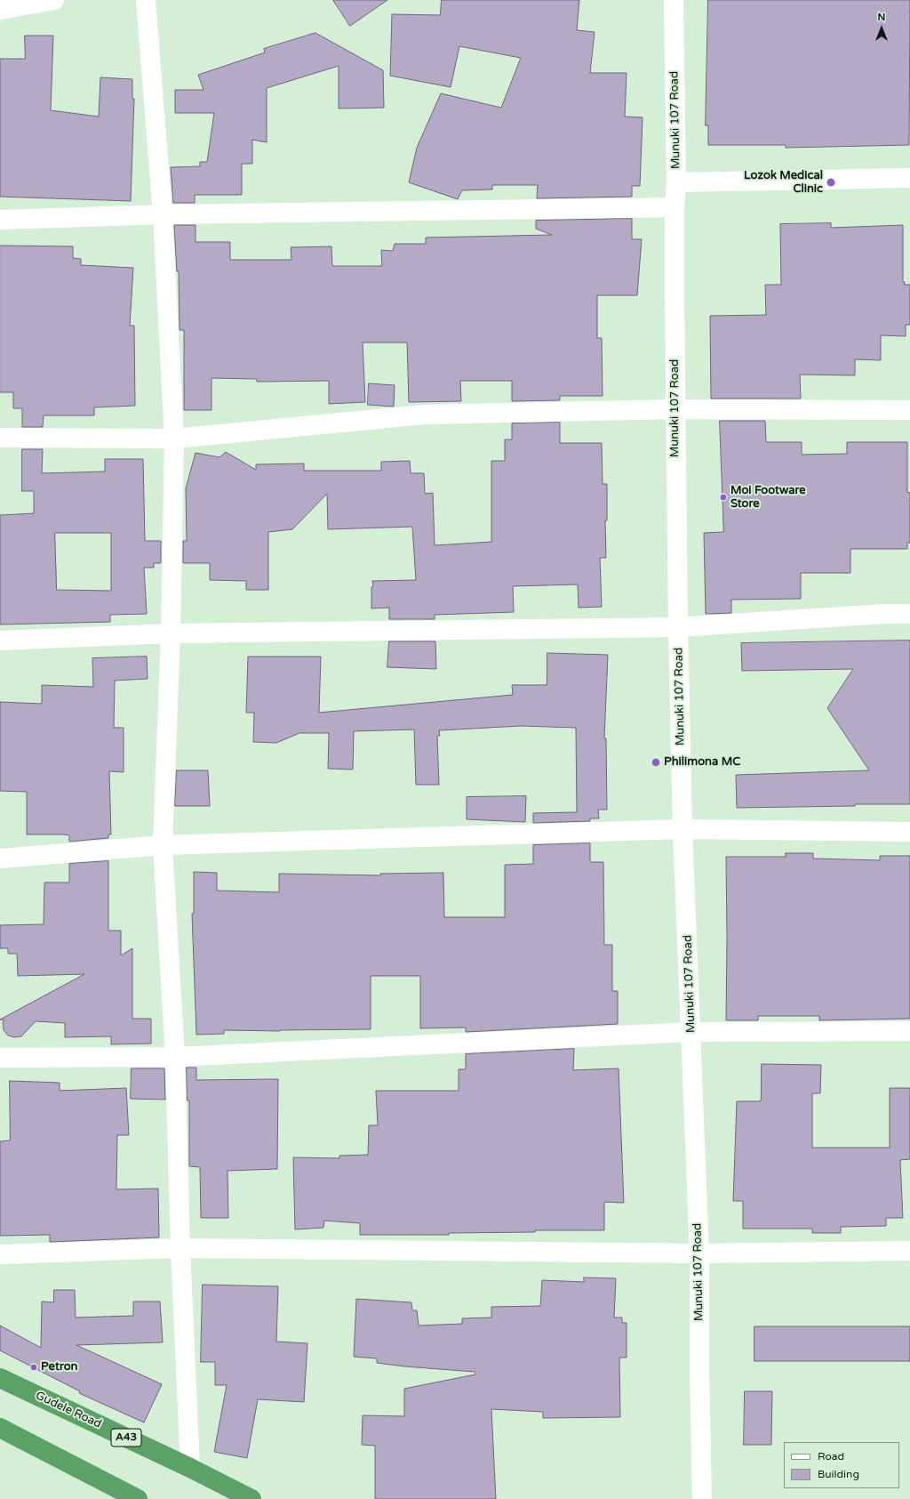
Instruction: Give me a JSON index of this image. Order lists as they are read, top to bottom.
{
  "streets": {
    "highway": ["Gudele Road", "A43"],
    "street": ["Munuki 107 Road"]
  },
  "places": [
    "Lozok Medical Clinic",
    "Moi Footware Store",
    "Philimona MC",
    "Petron"
  ],
  "legend": ["Road", "Building"],
  "north": "top"
}
